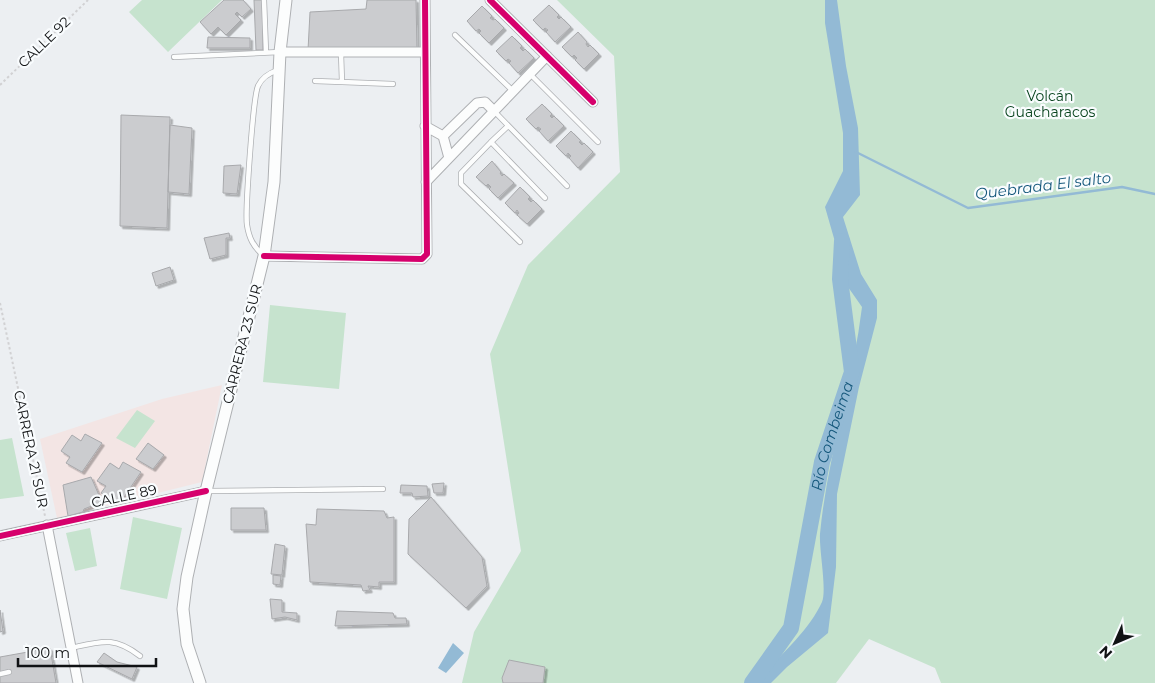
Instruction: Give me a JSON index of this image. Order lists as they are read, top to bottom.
{
  "streets": {
    "main road": ["CARRERA 23 SUR"],
    "street": ["CARRERA 21 SUR", "CALLE 89"],
    "path": ["CALLE 92"]
  },
  "crossings": [
    ["CARRERA 23 SUR", "CALLE 89"],
    ["CARRERA 21 SUR", "CALLE 89"]
  ],
  "water": ["Quebrada El salto", "Río Combeima"],
  "parks": ["Volcán Guacharacos"],
  "scale_bar": "100 m",
  "north": "bottom left"
}
